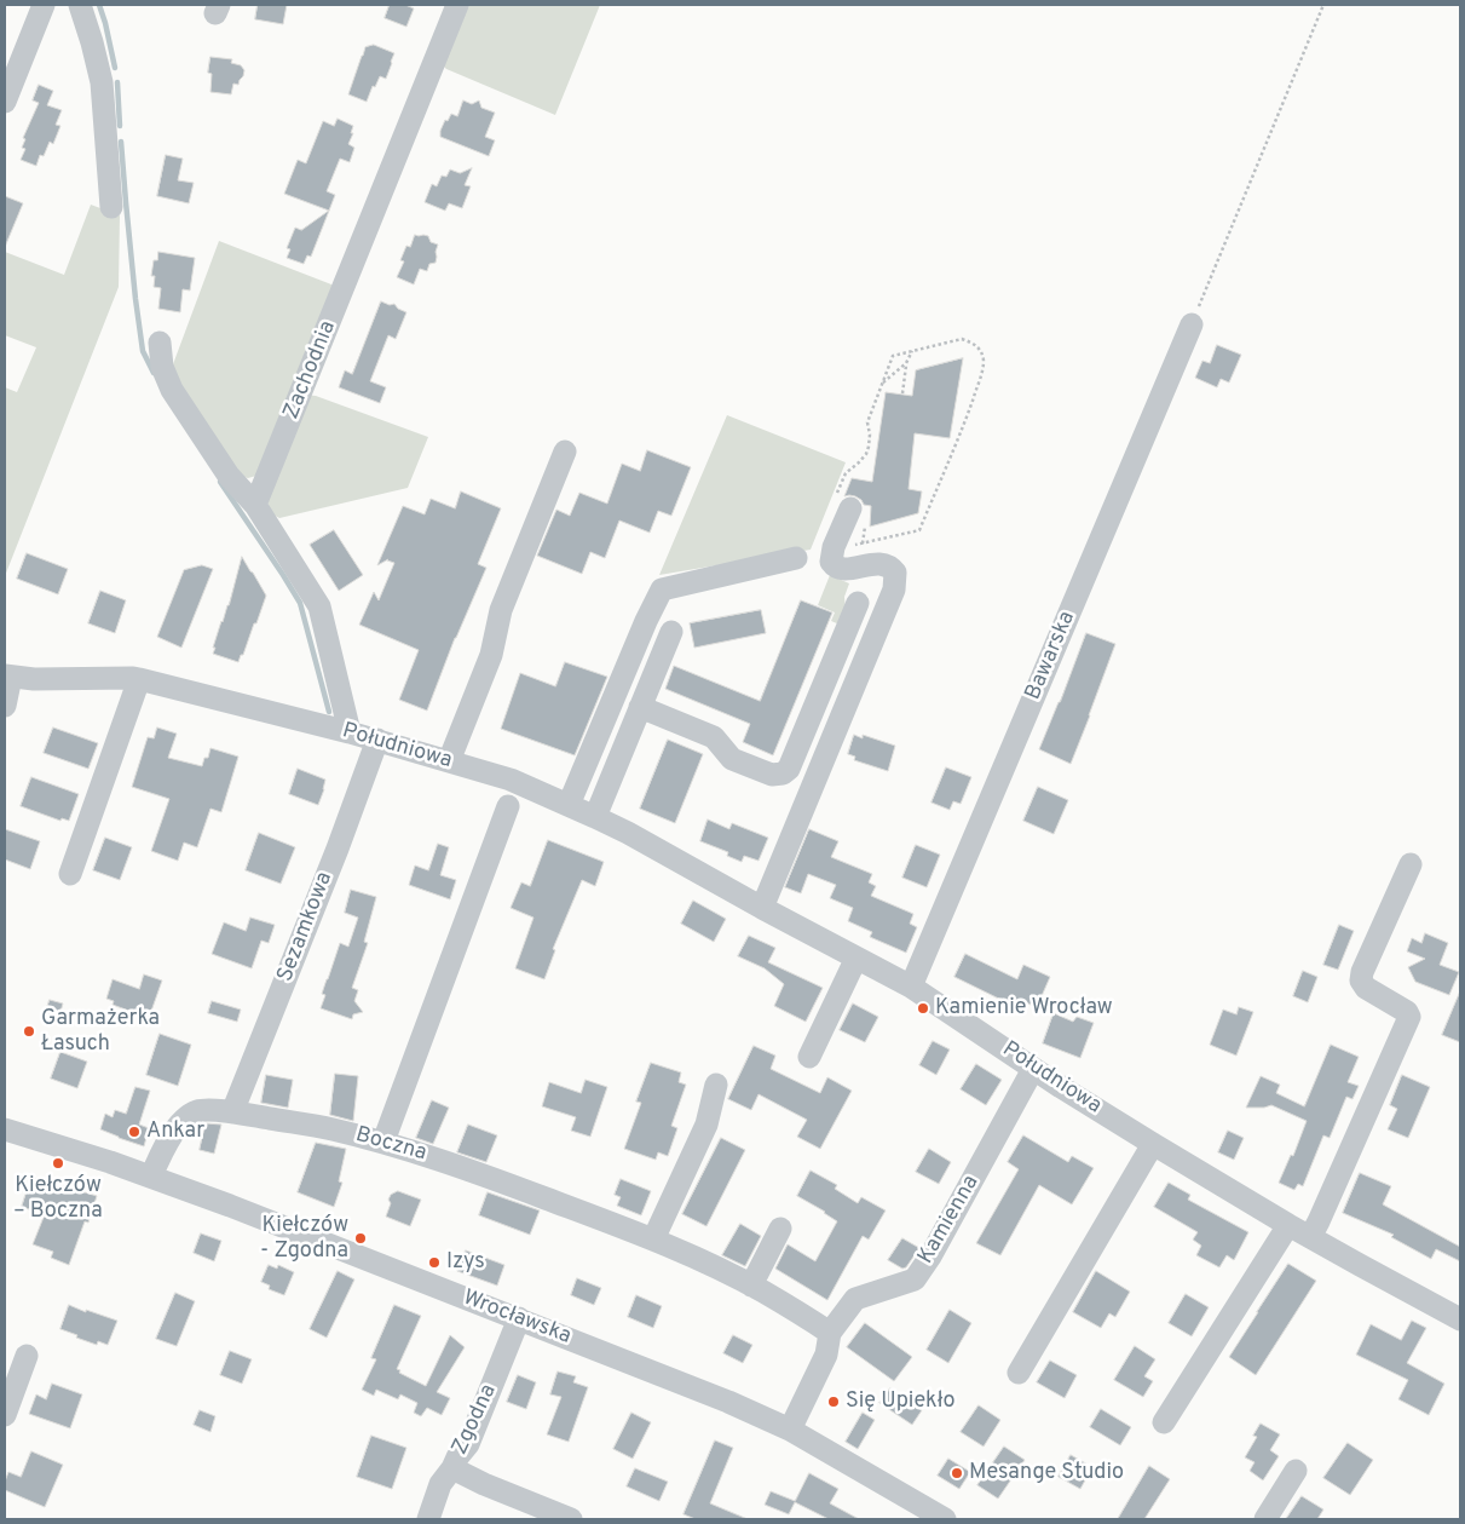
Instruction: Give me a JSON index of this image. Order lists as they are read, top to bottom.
{
  "streets": {
    "street": [
      "Zachodnia",
      "Bawarska",
      "Południowa",
      "Sezamkowa",
      "Boczna",
      "Kamienna",
      "Wrocławska",
      "Zgodna"
    ]
  },
  "crossings": [
    ["Bawarska", "Południowa"],
    ["Południowa", "Sezamkowa"],
    ["Południowa", "Kamienna"],
    ["Sezamkowa", "Boczna"],
    ["Boczna", "Kamienna"],
    ["Boczna", "Wrocławska"],
    ["Wrocławska", "Zgodna"]
  ],
  "places": [
    "Kamienie Wrocław",
    "Garmażerka Łasuch",
    "Ankar",
    "Kiełczów – Boczna",
    "Kiełczów - Zgodna",
    "Izys",
    "Się Upiekło",
    "Mesange Studio"
  ]
}
